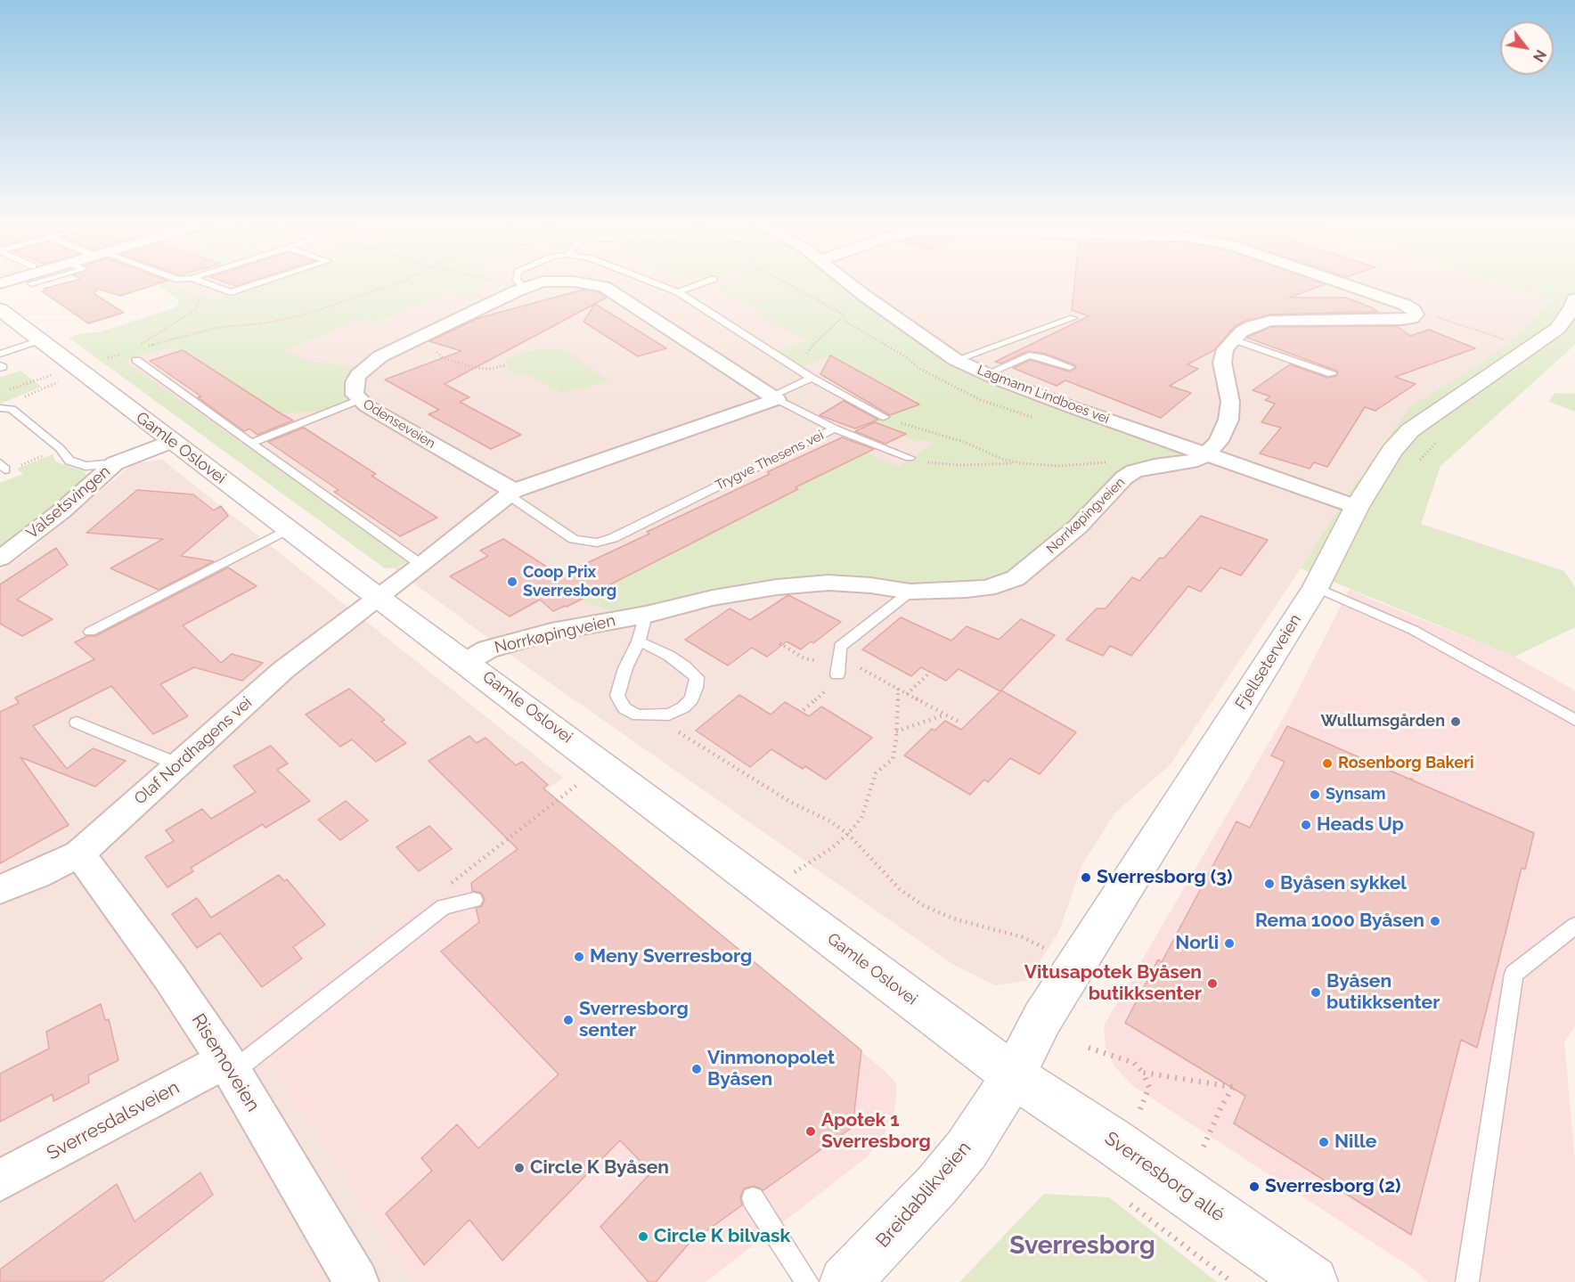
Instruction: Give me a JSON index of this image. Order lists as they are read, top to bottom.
{
  "streets": {
    "street": [
      "Lagmann Lindboes vei",
      "Odenseveien",
      "Gamle Oslovei",
      "Valsetsvingen",
      "Norrkøpingveien",
      "Fjellseterveien",
      "Olaf Nordhagens vei",
      "Risemoveien",
      "Sverresdalsveien",
      "Sverresborg allé",
      "Breidablikveien"
    ],
    "lane": ["Trygve Thesens vei"]
  },
  "crossings": [
    ["Lagmann Lindboes vei", "Norrkøpingveien"],
    ["Lagmann Lindboes vei", "Fjellseterveien"],
    ["Odenseveien", "Trygve Thesens vei"],
    ["Gamle Oslovei", "Valsetsvingen"],
    ["Gamle Oslovei", "Norrkøpingveien"],
    ["Gamle Oslovei", "Fjellseterveien"],
    ["Gamle Oslovei", "Olaf Nordhagens vei"],
    ["Gamle Oslovei", "Sverresborg allé"],
    ["Gamle Oslovei", "Breidablikveien"],
    ["Fjellseterveien", "Sverresborg allé"],
    ["Fjellseterveien", "Breidablikveien"],
    ["Olaf Nordhagens vei", "Risemoveien"],
    ["Risemoveien", "Sverresdalsveien"],
    ["Sverresborg allé", "Breidablikveien"]
  ],
  "districts": ["Sverresborg"],
  "places": [
    "Coop Prix Sverresborg",
    "Wullumsgården",
    "Rosenborg Bakeri",
    "Synsam",
    "Heads Up",
    "Sverresborg (3)",
    "Byåsen sykkel",
    "Rema 1000 Byåsen",
    "Norli",
    "Meny Sverresborg",
    "Vitusapotek Byåsen butikksenter",
    "Byåsen butikksenter",
    "Sverresborg senter",
    "Vinmonopolet Byåsen",
    "Apotek 1 Sverresborg",
    "Nille",
    "Circle K Byåsen",
    "Sverresborg (2)",
    "Circle K bilvask"
  ],
  "north": "bottom right"
}
